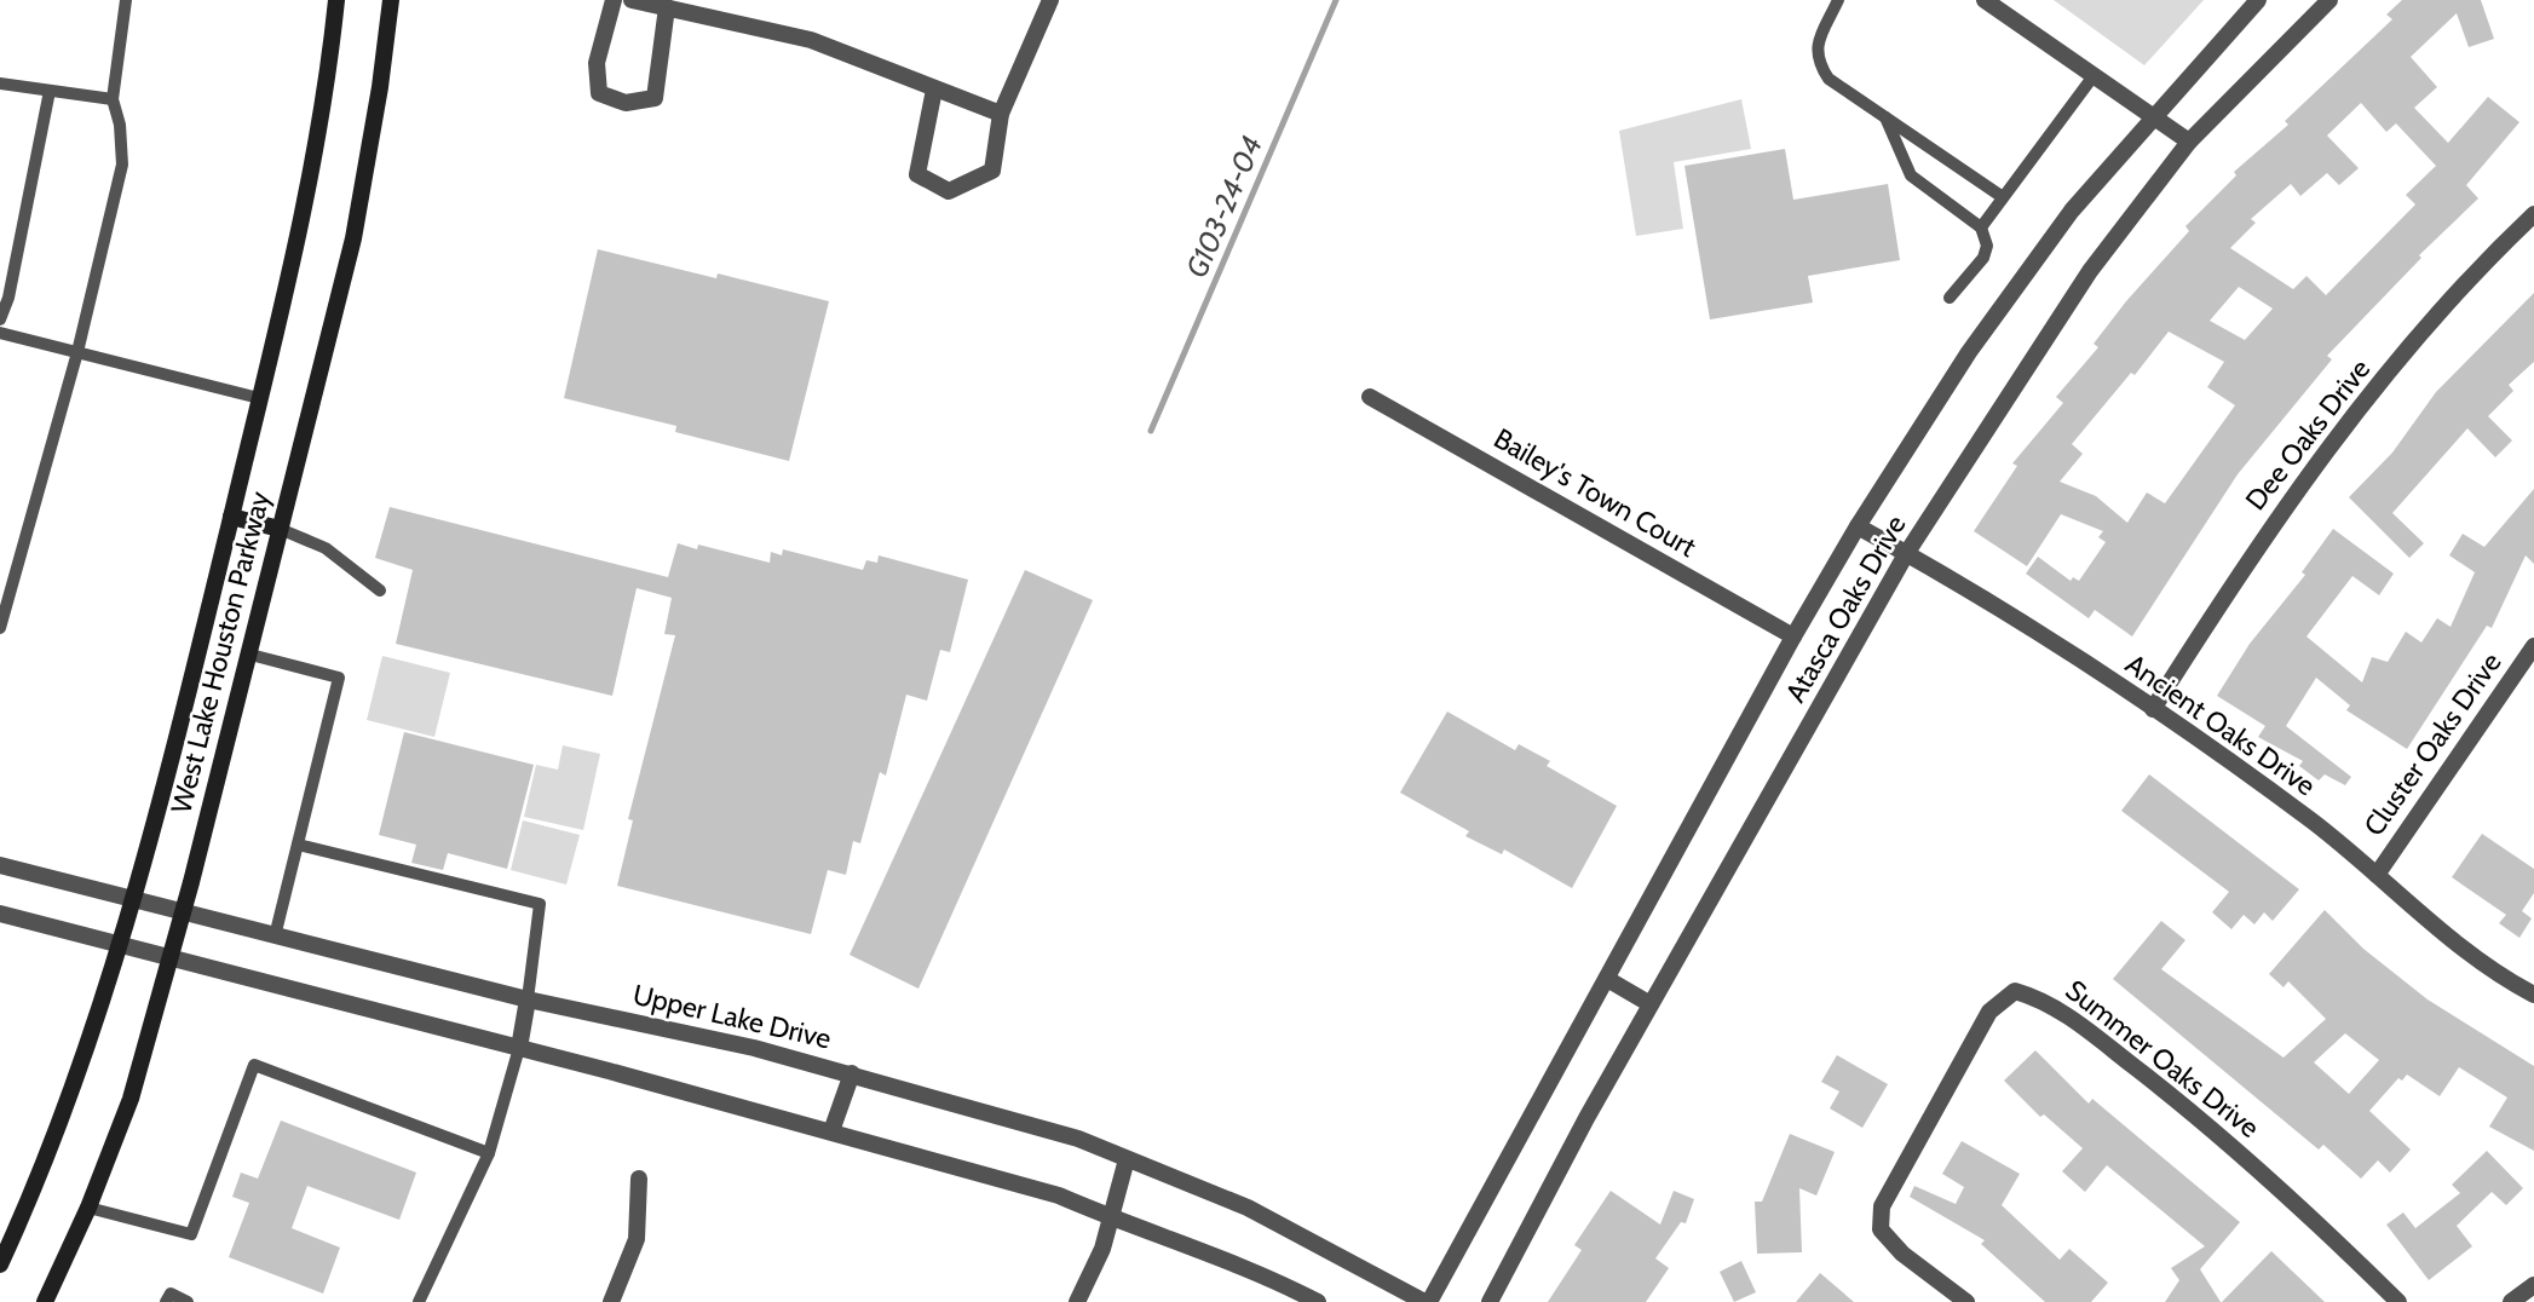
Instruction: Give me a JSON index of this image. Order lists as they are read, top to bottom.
{
  "streets": {
    "main road": ["West Lake Houston Parkway"],
    "street": [
      "Dee Oaks Drive",
      "Bailey's Town Court",
      "Atasca Oaks Drive",
      "Ancient Oaks Drive",
      "Cluster Oaks Drive",
      "Upper Lake Drive",
      "Summer Oaks Drive"
    ]
  },
  "crossings": [
    ["Dee Oaks Drive", "Ancient Oaks Drive"],
    ["Bailey's Town Court", "Atasca Oaks Drive"],
    ["Atasca Oaks Drive", "Ancient Oaks Drive"],
    ["Atasca Oaks Drive", "Upper Lake Drive"],
    ["West Lake Houston Parkway", "Upper Lake Drive"],
    ["Ancient Oaks Drive", "Cluster Oaks Drive"]
  ],
  "water": ["G103-24-04"]
}
